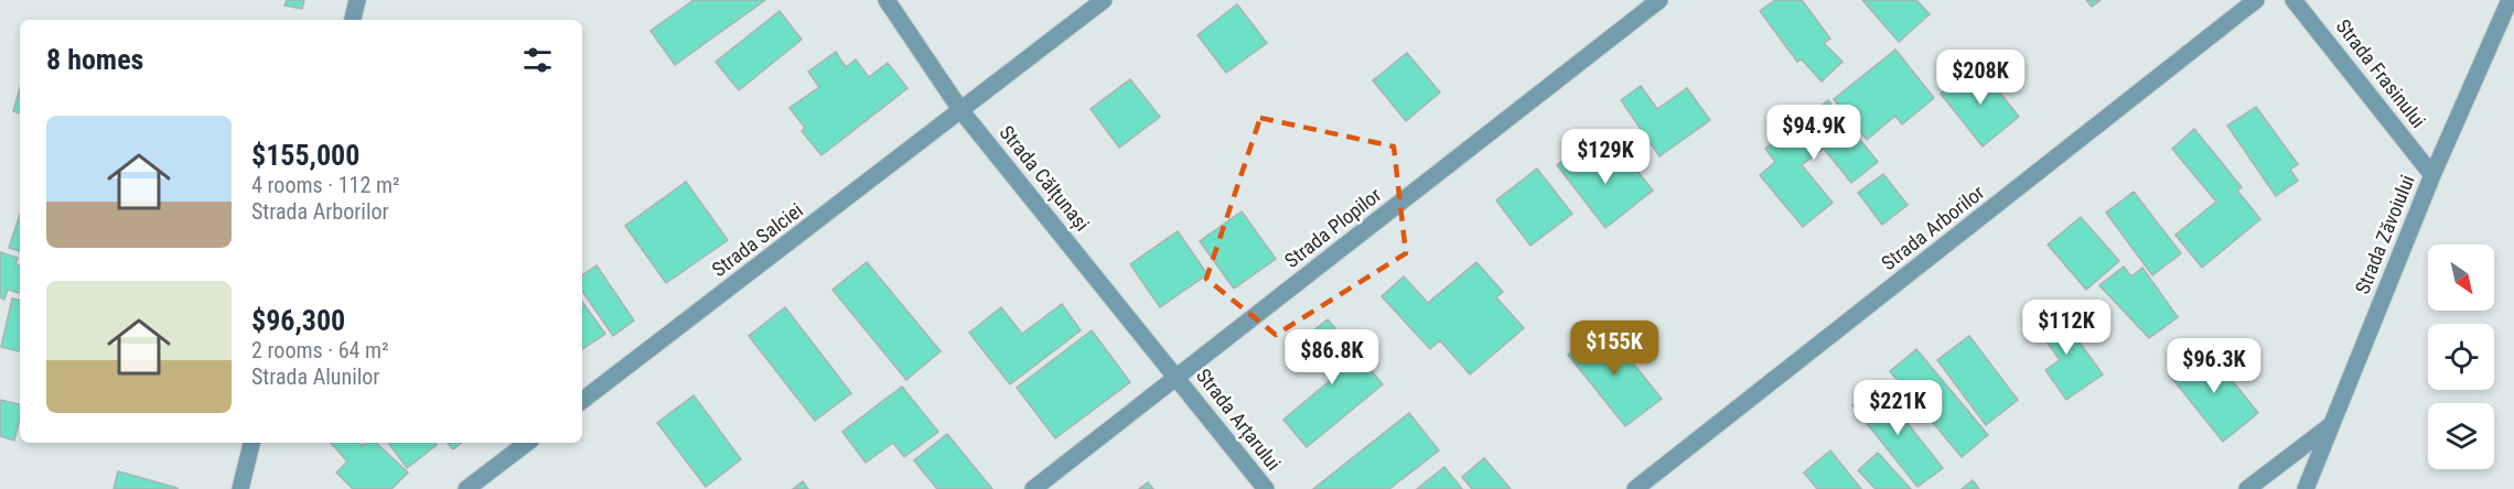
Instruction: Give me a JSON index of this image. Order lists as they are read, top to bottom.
{
  "streets": {
    "street": [
      "Strada Frasinului",
      "Strada Călțunași",
      "Strada Plopilor",
      "Strada Arborilor",
      "Strada Zăvoiului",
      "Strada Salciei",
      "Strada Arțarului"
    ]
  },
  "crossings": [
    ["Strada Frasinului", "Strada Zăvoiului"],
    ["Strada Călțunași", "Strada Plopilor"],
    ["Strada Călțunași", "Strada Salciei"],
    ["Strada Călțunași", "Strada Arțarului"],
    ["Strada Plopilor", "Strada Arțarului"]
  ],
  "north": "bottom right",
  "page": {
    "heading": "8 homes",
    "price": [
      "$208K",
      "$94.9K",
      "$129K",
      "$112K",
      "$155K",
      "$86.8K",
      "$96.3K",
      "$221K"
    ],
    "list": [
      {
        "name": "$155,000",
        "note": "4 rooms · 112 m² · Strada Arborilor"
      },
      {
        "name": "$96,300",
        "note": "2 rooms · 64 m² · Strada Alunilor"
      }
    ]
  }
}
